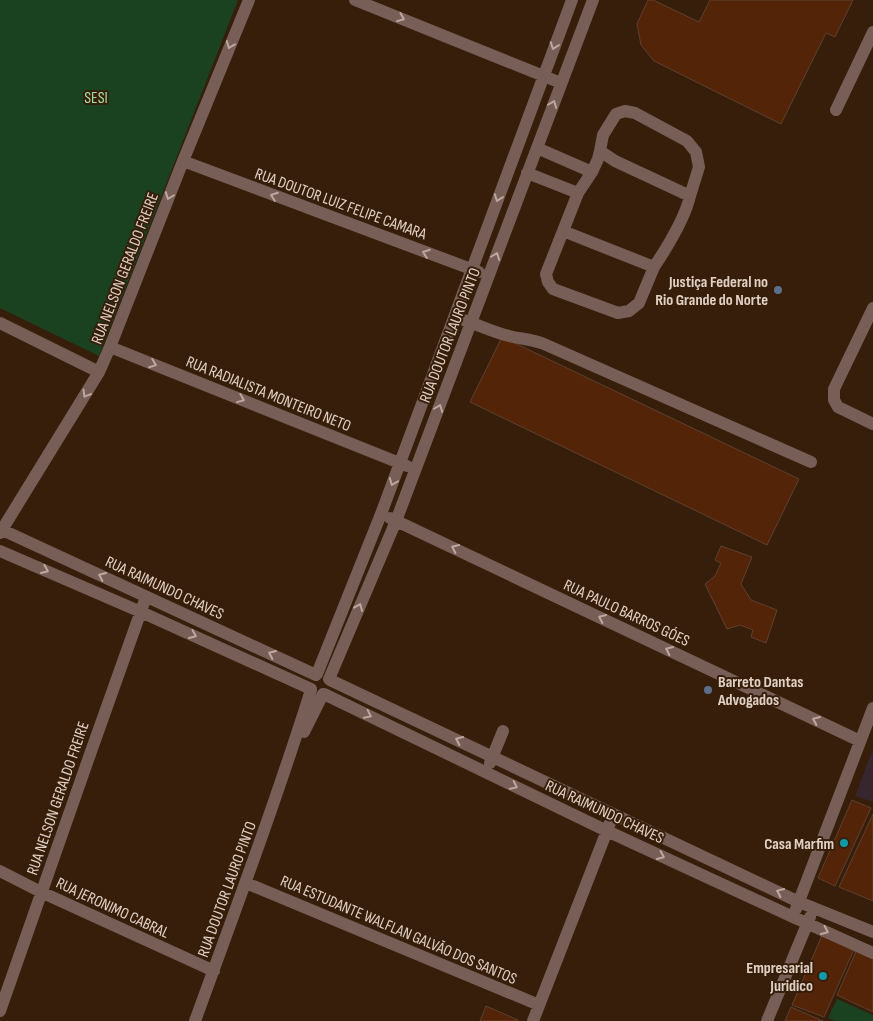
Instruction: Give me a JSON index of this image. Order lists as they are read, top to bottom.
{
  "streets": {
    "street": [
      "RUA DOUTOR LUIZ FELIPE CAMARA",
      "RUA NELSON GERALDO FREIRE",
      "RUA DOUTOR LAURO PINTO",
      "RUA RADIALISTA MONTEIRO NETO",
      "RUA RAIMUNDO CHAVES",
      "RUA PAULO BARROS GÓES",
      "RUA JERONIMO CABRAL",
      "RUA ESTUDANTE WALFLAN GALVÃO DOS SANTOS"
    ]
  },
  "crossings": [
    ["RUA DOUTOR LUIZ FELIPE CAMARA", "RUA NELSON GERALDO FREIRE"],
    ["RUA DOUTOR LUIZ FELIPE CAMARA", "RUA DOUTOR LAURO PINTO"],
    ["RUA NELSON GERALDO FREIRE", "RUA RADIALISTA MONTEIRO NETO"],
    ["RUA NELSON GERALDO FREIRE", "RUA RAIMUNDO CHAVES"],
    ["RUA NELSON GERALDO FREIRE", "RUA JERONIMO CABRAL"],
    ["RUA DOUTOR LAURO PINTO", "RUA RADIALISTA MONTEIRO NETO"],
    ["RUA DOUTOR LAURO PINTO", "RUA RAIMUNDO CHAVES"],
    ["RUA DOUTOR LAURO PINTO", "RUA PAULO BARROS GÓES"],
    ["RUA DOUTOR LAURO PINTO", "RUA JERONIMO CABRAL"],
    ["RUA DOUTOR LAURO PINTO", "RUA ESTUDANTE WALFLAN GALVÃO DOS SANTOS"]
  ],
  "one_way": [
    "RUA DOUTOR LUIZ FELIPE CAMARA",
    "RUA NELSON GERALDO FREIRE",
    "RUA RADIALISTA MONTEIRO NETO",
    "RUA PAULO BARROS GÓES"
  ],
  "parks": ["SESI"],
  "places": [
    "Justiça Federal no Rio Grande do Norte",
    "Barreto Dantas Advogados",
    "Casa Marfim",
    "Empresarial Juridico"
  ]
}
